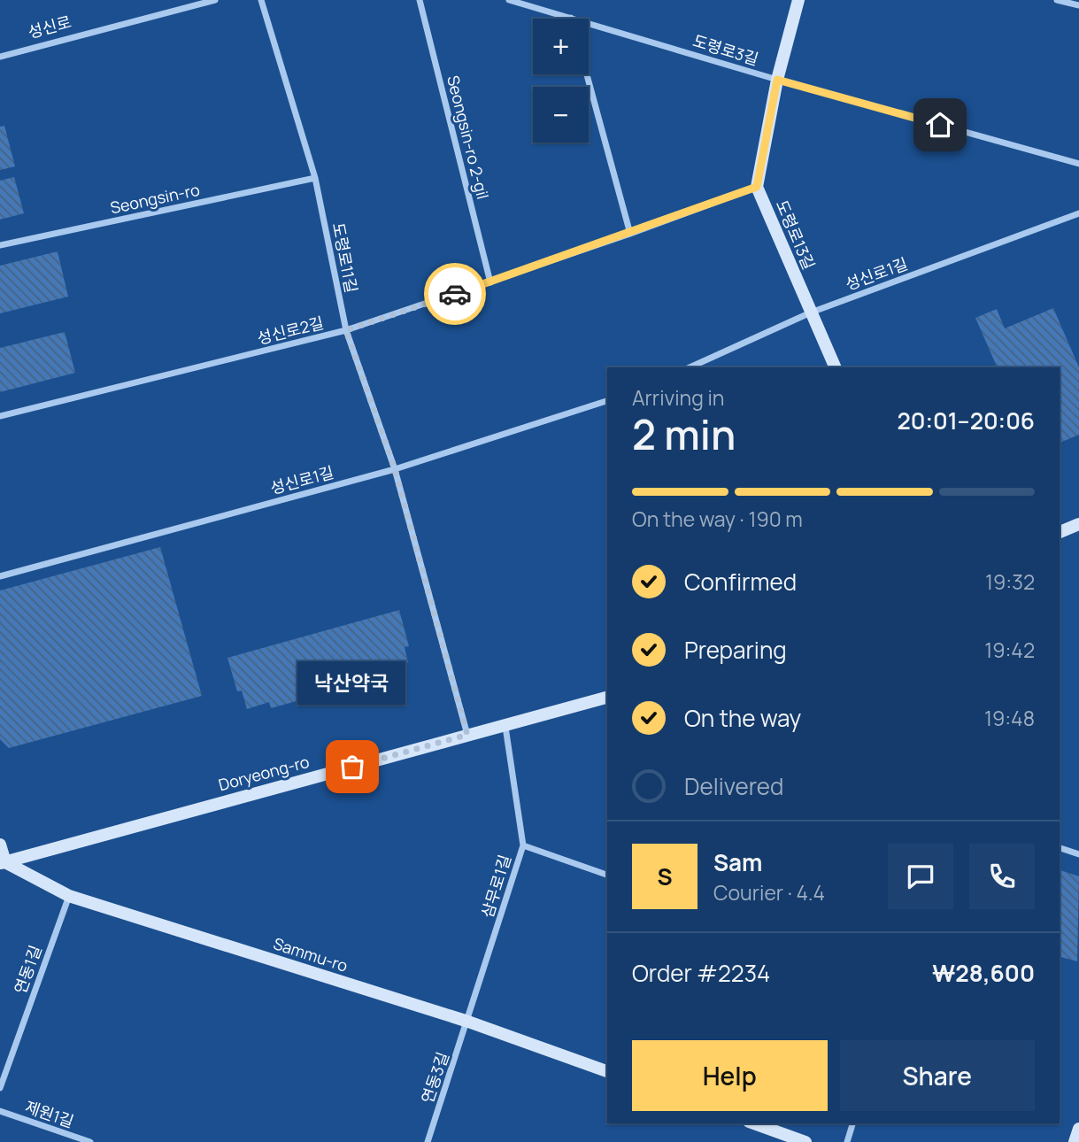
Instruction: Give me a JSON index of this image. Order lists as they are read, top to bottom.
{
  "streets": {
    "main road": ["도령로13길", "Doryeong-ro", "Sammu-ro"],
    "street": [
      "성신로",
      "도령로3길",
      "Seongsin-ro 2-gil",
      "Seongsin-ro",
      "도령로11길",
      "성신로1길",
      "성신로2길",
      "삼무로1길",
      "연동1길",
      "연동3길",
      "제원1길"
    ]
  },
  "crossings": [
    ["Seongsin-ro 2-gil", "성신로2길"],
    ["Seongsin-ro", "도령로11길"],
    ["도령로13길", "성신로1길"],
    ["도령로13길", "성신로2길"],
    ["도령로11길", "성신로1길"],
    ["도령로11길", "성신로2길"],
    ["도령로11길", "Doryeong-ro"],
    ["Doryeong-ro", "Sammu-ro"],
    ["삼무로1길", "Sammu-ro"],
    ["삼무로1길", "연동3길"],
    ["Sammu-ro", "연동1길"],
    ["Sammu-ro", "연동3길"]
  ],
  "places": ["낙산약국"],
  "page": {
    "map_buttons": ["+", "−"],
    "heading": ["2 min", "Arriving in", "20:01–20:06"],
    "panel": [
      "Sam",
      "Courier · 4.4",
      "Order #2234",
      "₩28,600"
    ],
    "bar": "On the way · 190 m",
    "list": [
      ["Confirmed", "19:32"],
      ["Preparing", "19:42"],
      ["On the way", "19:48"],
      "Delivered"
    ],
    "bubble": "낙산약국",
    "round": "S",
    "buttons": ["Help", "Share"]
  }
}
